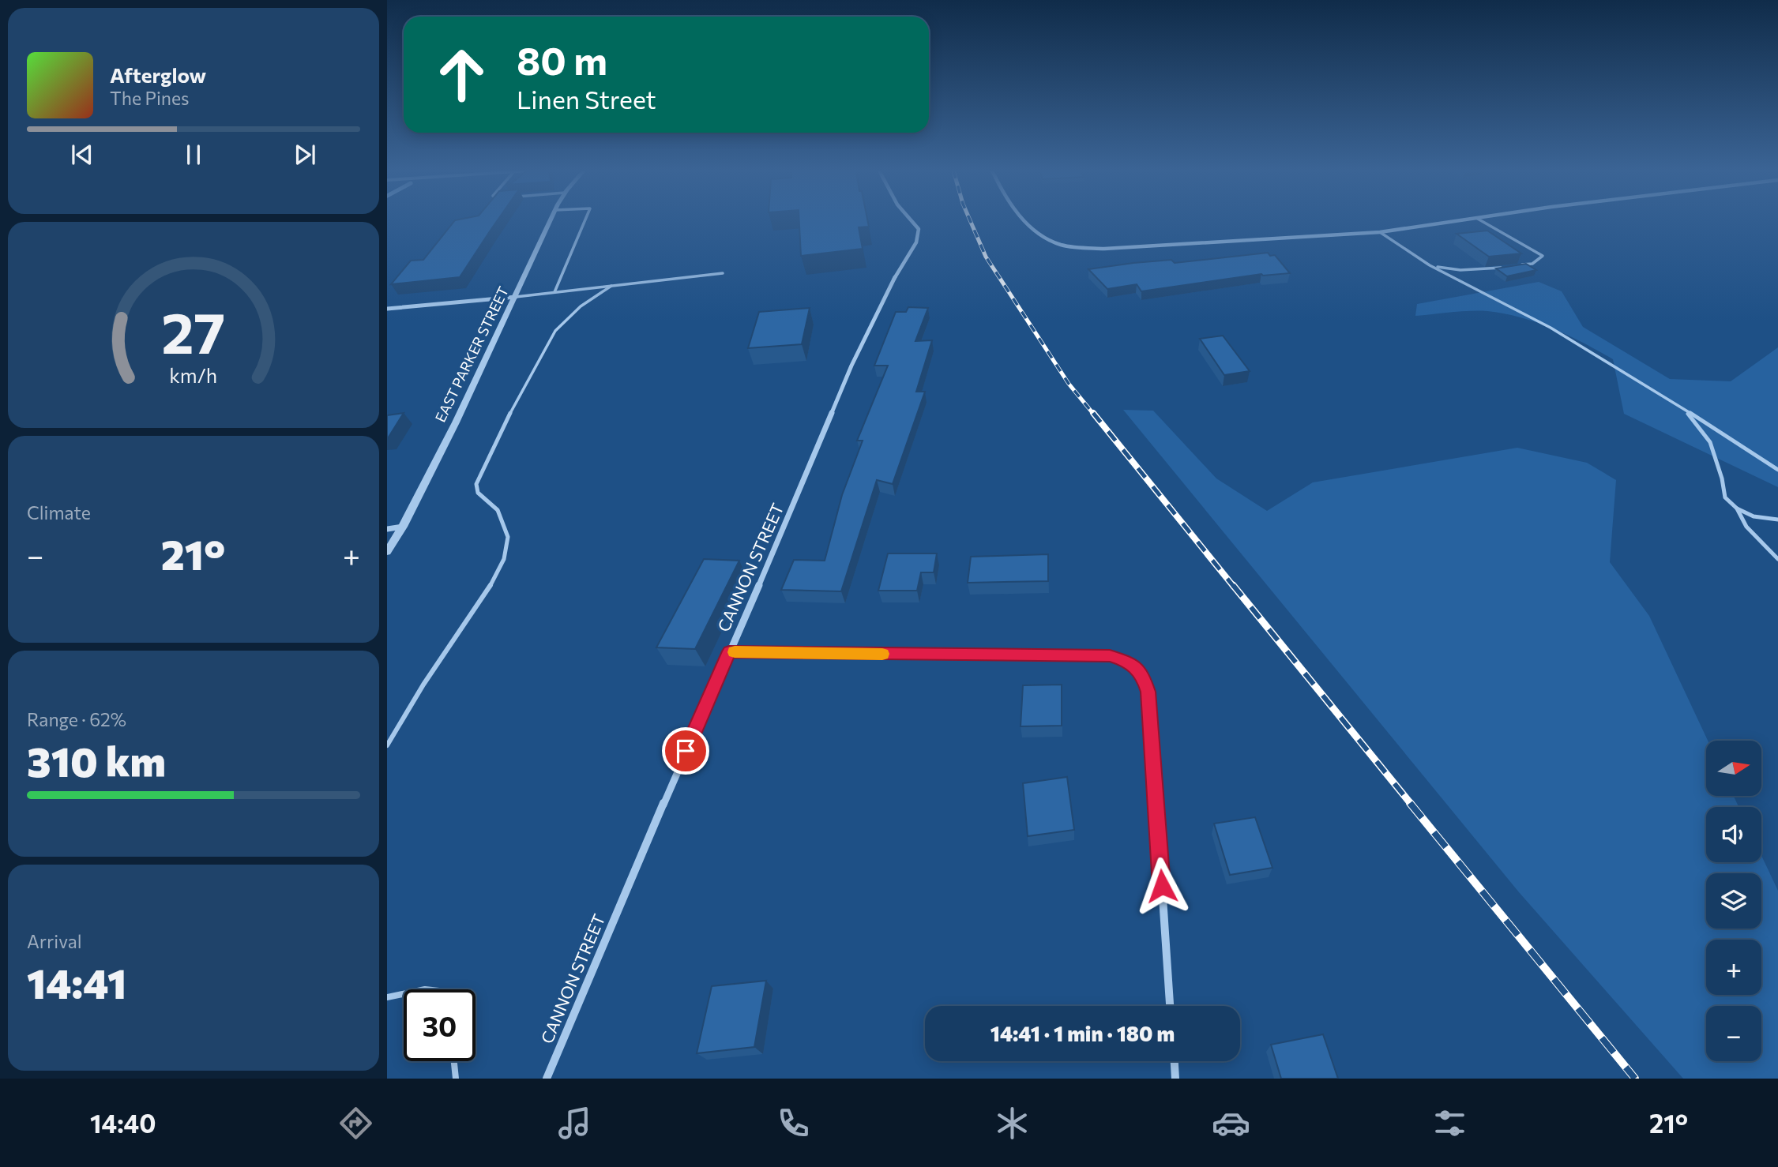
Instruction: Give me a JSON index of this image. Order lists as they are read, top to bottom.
{
  "streets": {
    "street": ["EAST PARKER STREET", "CANNON STREET"]
  },
  "north": "right",
  "page": {
    "turn": ["80 m", "Linen Street"],
    "song": ["Afterglow", "The Pines"],
    "tile": [
      "Climate",
      ["Range · 62%", "310 km"],
      ["Arrival", "14:41"]
    ],
    "heat": ["−", "21°", "+"],
    "map_buttons": ["+", "−"],
    "limit": "30",
    "trip": "14:41 · 1 min · 180 m",
    "tabs": ["14:40", "21°"],
    "gauge": ["27", "km/h"]
  }
}
